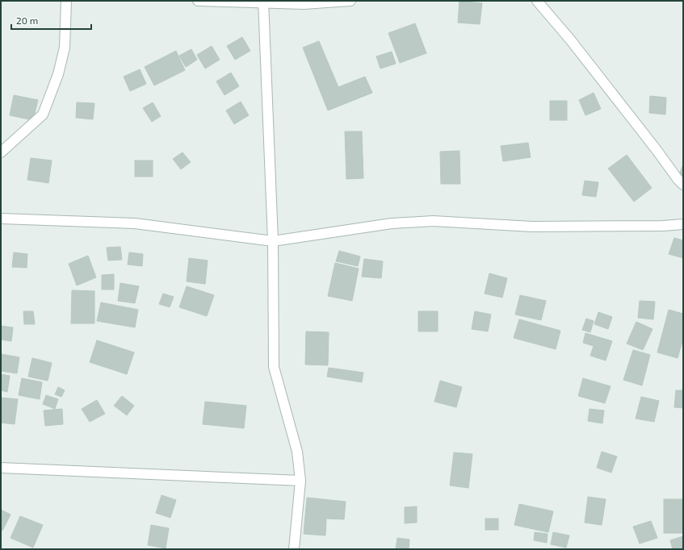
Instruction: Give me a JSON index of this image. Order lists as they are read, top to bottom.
{
  "scale_bar": "20 m"
}
